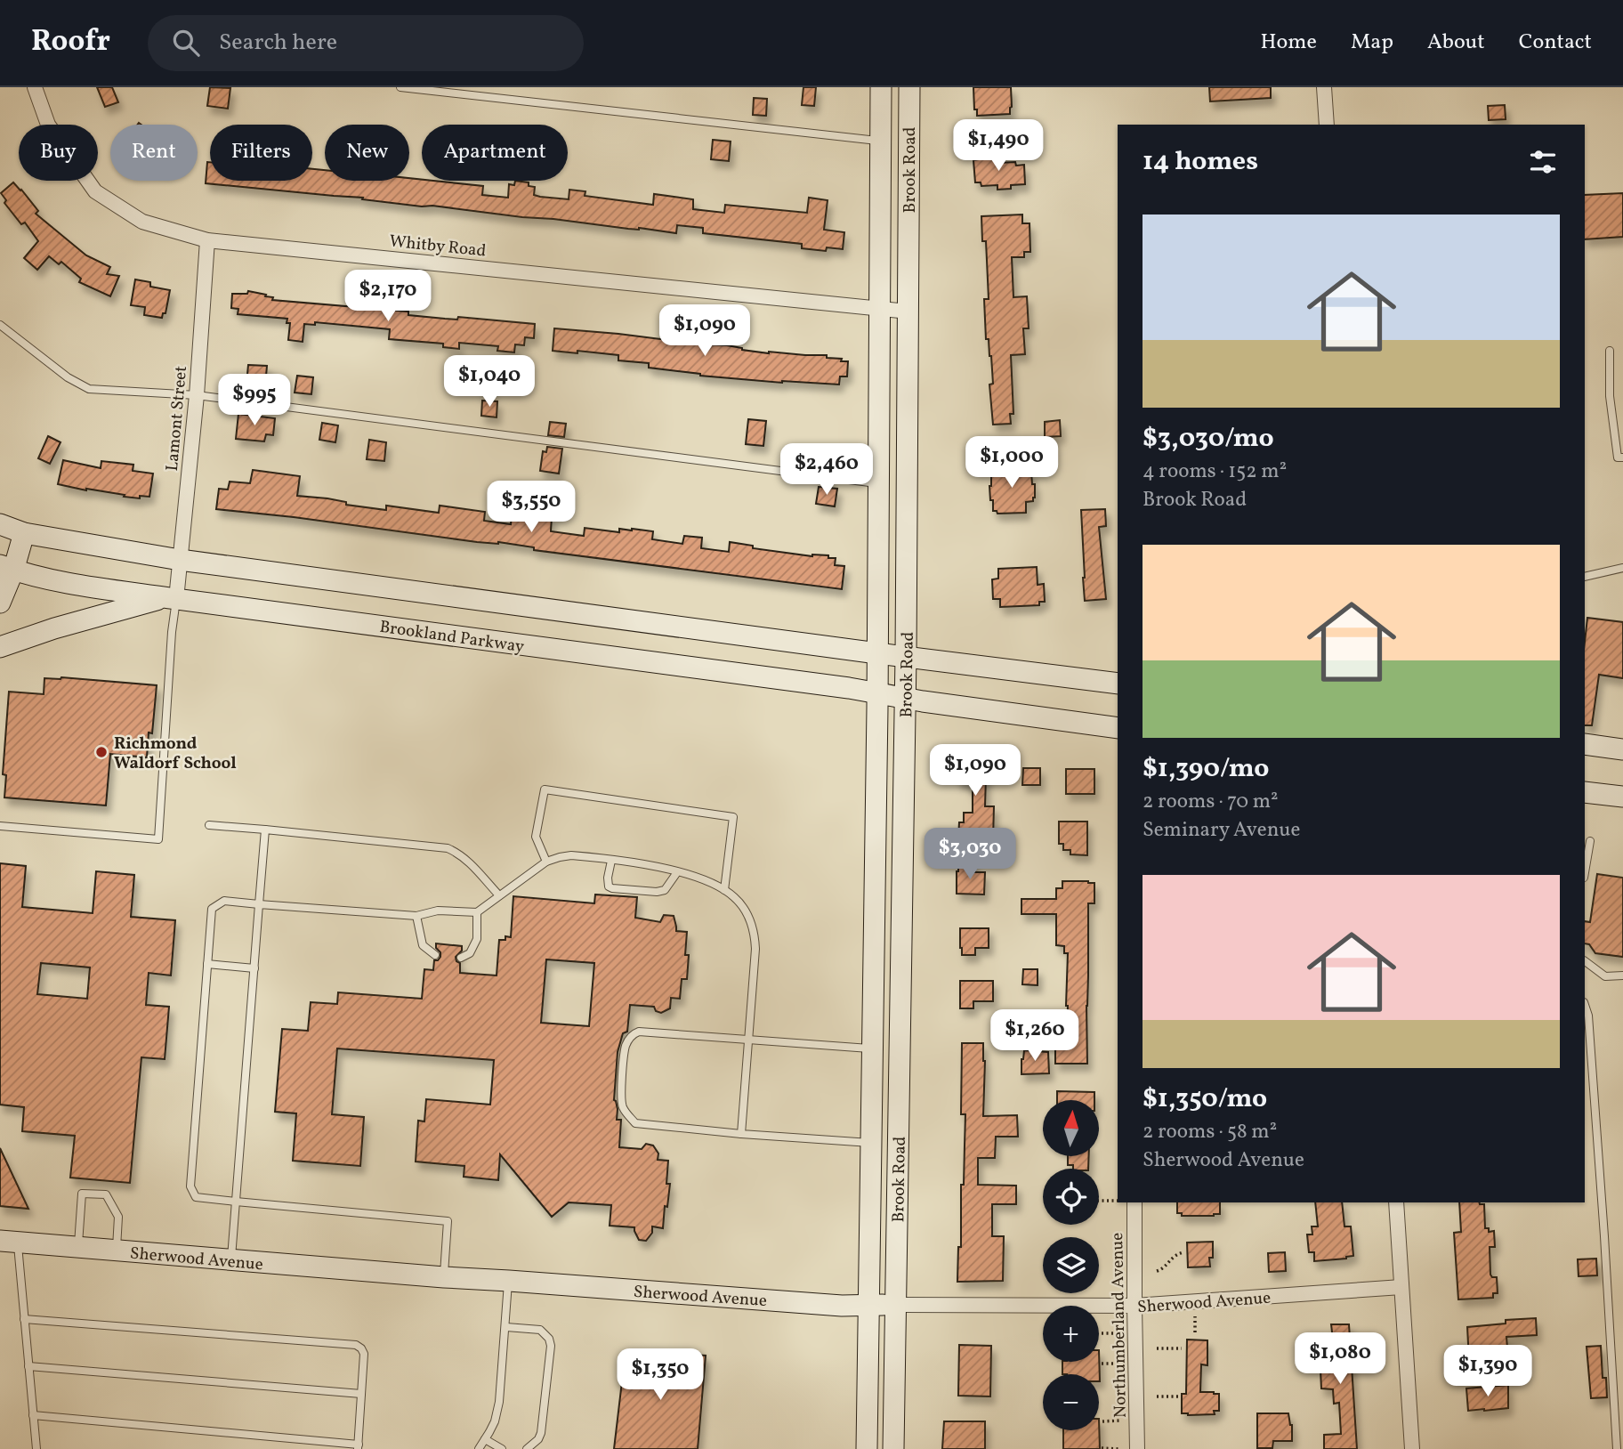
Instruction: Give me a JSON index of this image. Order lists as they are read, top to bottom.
{
  "streets": {
    "main road": ["Brook Road", "Brookland Parkway", "Sherwood Avenue"],
    "street": ["Whitby Road", "Lamont Street", "Northumberland Avenue"]
  },
  "crossings": [
    ["Brook Road", "Whitby Road"],
    ["Brook Road", "Brookland Parkway"],
    ["Brook Road", "Sherwood Avenue"],
    ["Whitby Road", "Lamont Street"],
    ["Lamont Street", "Brookland Parkway"],
    ["Sherwood Avenue", "Northumberland Avenue"]
  ],
  "places": ["Richmond Waldorf School"],
  "north": "top",
  "page": {
    "header": "Roofr",
    "search": "Search here",
    "nav": [
      "Home",
      "Map",
      "About",
      "Contact"
    ],
    "price": [
      "$1,490",
      "$2,170",
      "$1,090",
      "$1,040",
      "$995",
      "$1,000",
      "$2,460",
      "$3,550",
      "$1,090",
      "$3,030",
      "$1,260",
      "$1,080",
      "$1,390",
      "$1,350"
    ],
    "chip": [
      "Buy",
      "Rent",
      "Filters",
      "New",
      "Apartment"
    ],
    "heading": "14 homes",
    "list": [
      {
        "name": "$3,030/mo",
        "note": "4 rooms · 152 m² · Brook Road"
      },
      {
        "name": "$1,390/mo",
        "note": "2 rooms · 70 m² · Seminary Avenue"
      },
      {
        "name": "$1,350/mo",
        "note": "2 rooms · 58 m² · Sherwood Avenue"
      }
    ],
    "map_buttons": ["+", "−"]
  }
}
